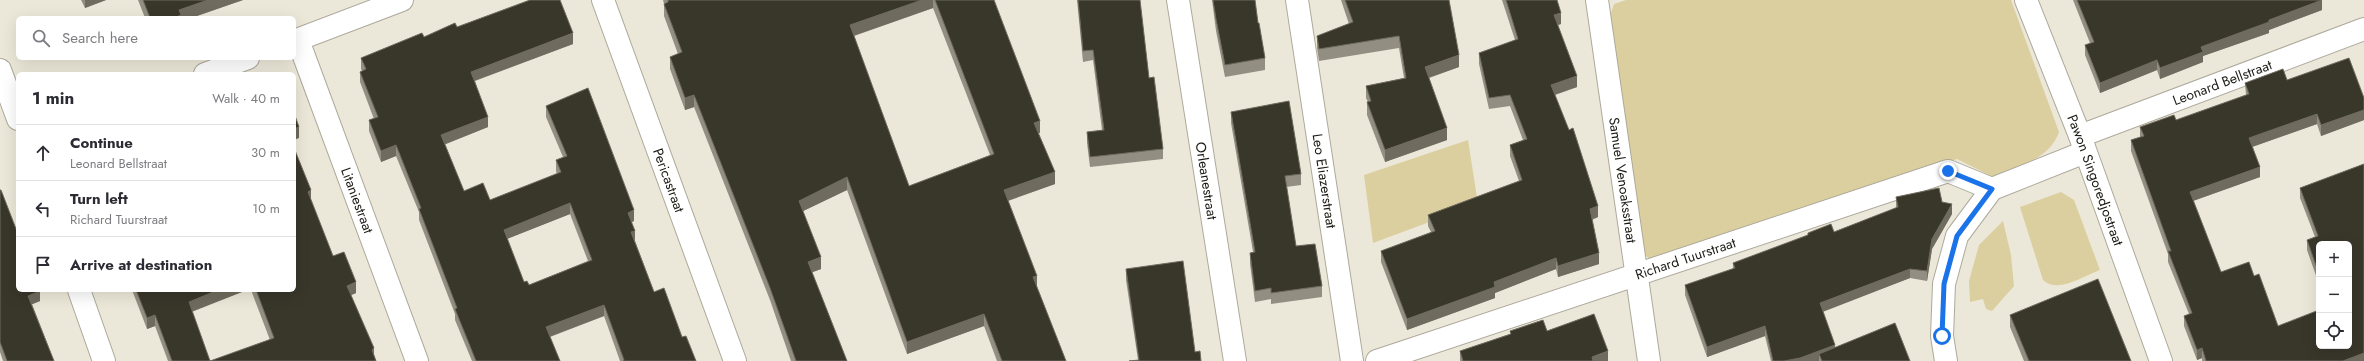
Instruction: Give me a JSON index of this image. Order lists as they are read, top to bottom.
{
  "streets": {
    "street": [
      "Leonard Bellstraat",
      "Pericastraat",
      "Orleanestraat",
      "Leo Eliazerstraat",
      "Samuel Venoaksstraat",
      "Pawon Singoredjostraat",
      "Litaniestraat",
      "Richard Tuurstraat"
    ]
  },
  "crossings": [
    ["Leonard Bellstraat", "Pawon Singoredjostraat"],
    ["Leonard Bellstraat", "Richard Tuurstraat"],
    ["Samuel Venoaksstraat", "Richard Tuurstraat"]
  ],
  "page": {
    "search": "Search here",
    "heading": ["1 min", "Walk · 40 m"],
    "list": [
      ["Continue", "Leonard Bellstraat", "30 m"],
      ["Turn left", "Richard Tuurstraat", "10 m"],
      "Arrive at destination"
    ],
    "map_buttons": ["+", "−"]
  }
}
